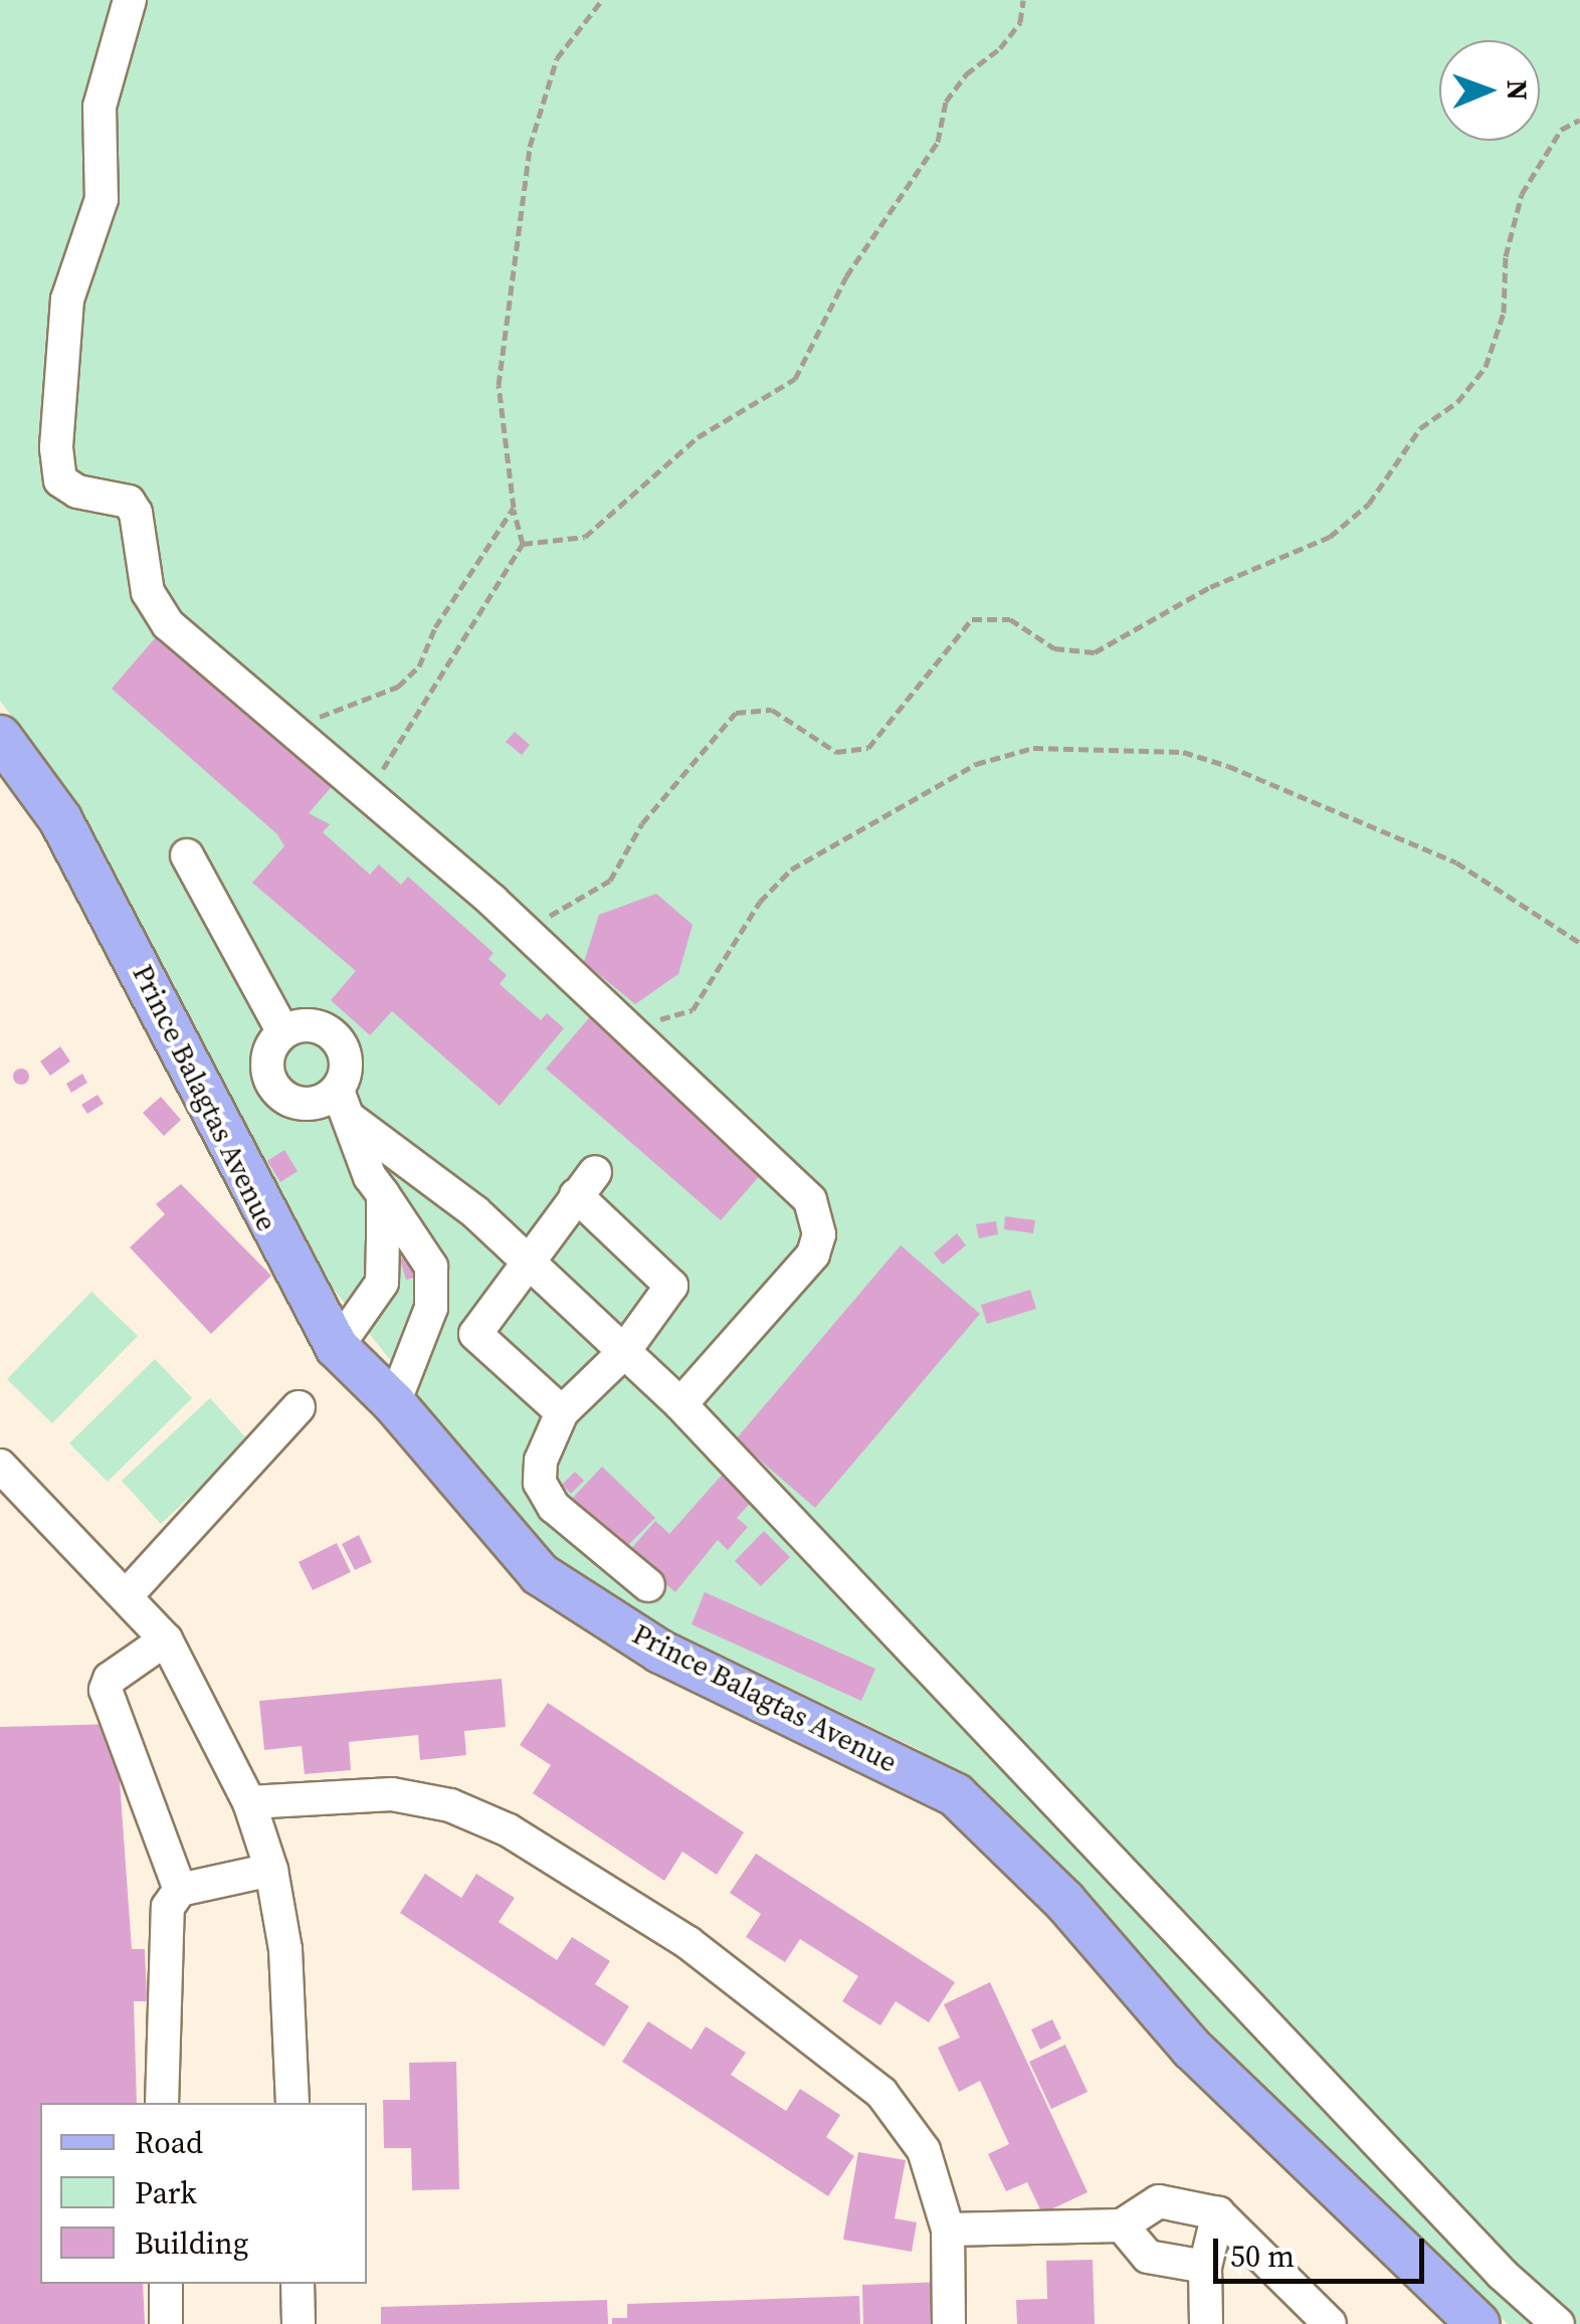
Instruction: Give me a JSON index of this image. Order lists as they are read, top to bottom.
{
  "streets": {
    "main road": ["Prince Balagtas Avenue"]
  },
  "legend": ["Road", "Park", "Building"],
  "scale_bar": "50 m",
  "north": "right"
}
